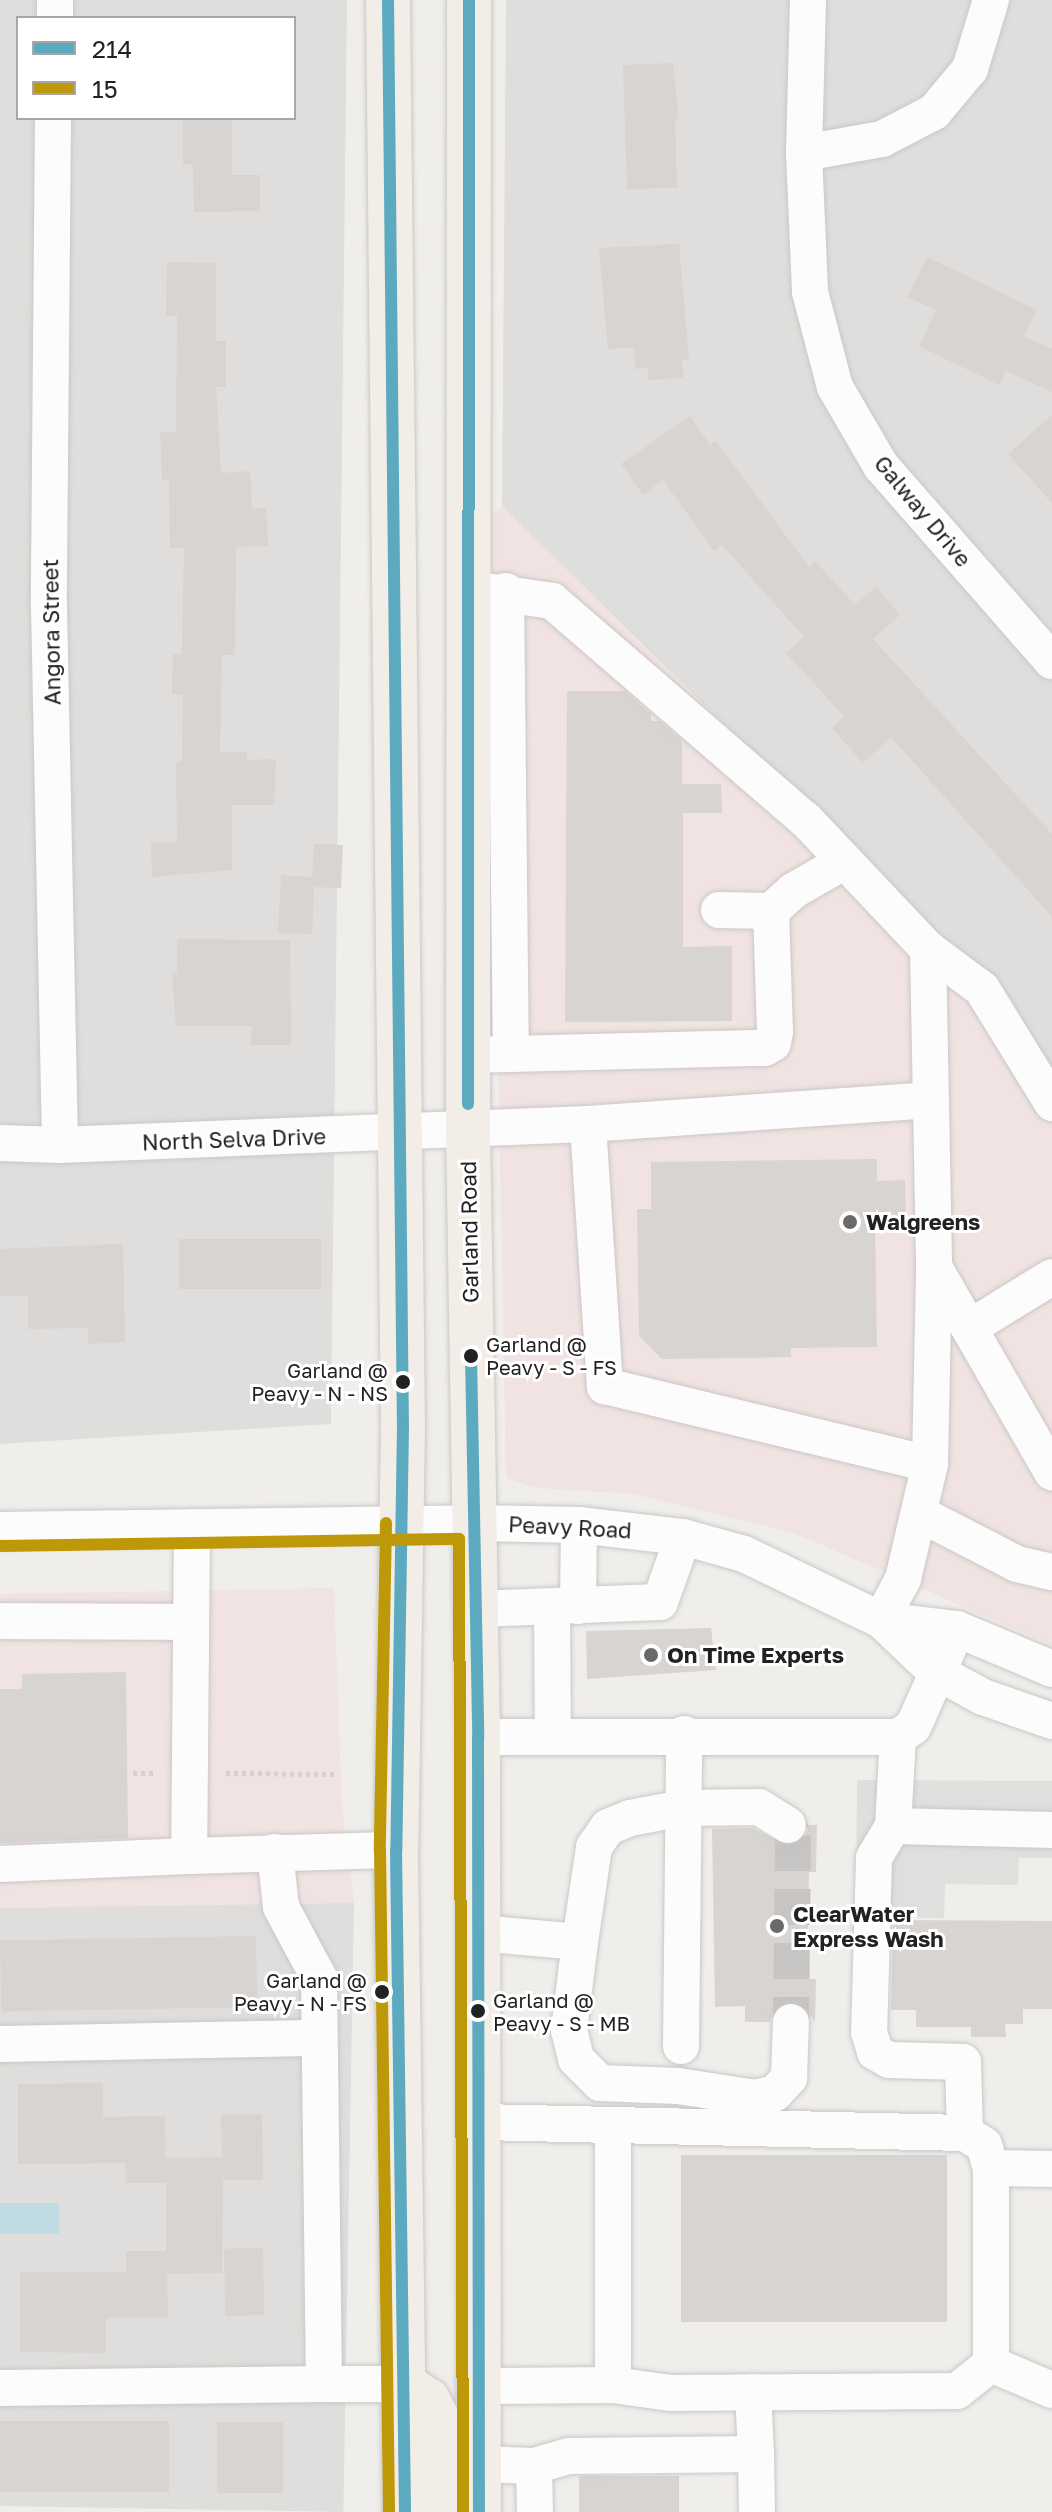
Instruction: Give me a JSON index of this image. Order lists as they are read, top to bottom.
{
  "streets": {
    "main road": ["Garland Road"],
    "street": [
      "Galway Drive",
      "Angora Street",
      "North Selva Drive",
      "Peavy Road"
    ]
  },
  "crossings": [
    ["Angora Street", "North Selva Drive"],
    ["North Selva Drive", "Garland Road"],
    ["Garland Road", "Peavy Road"]
  ],
  "places": [
    "Walgreens",
    "Garland @ Peavy - S - FS",
    "Garland @ Peavy - N - NS",
    "On Time Experts",
    "ClearWater Express Wash",
    "Garland @ Peavy - N - FS",
    "Garland @ Peavy - S - MB"
  ],
  "lines": ["transit line 214", "transit line 15"],
  "legend": ["214", "15"]
}
